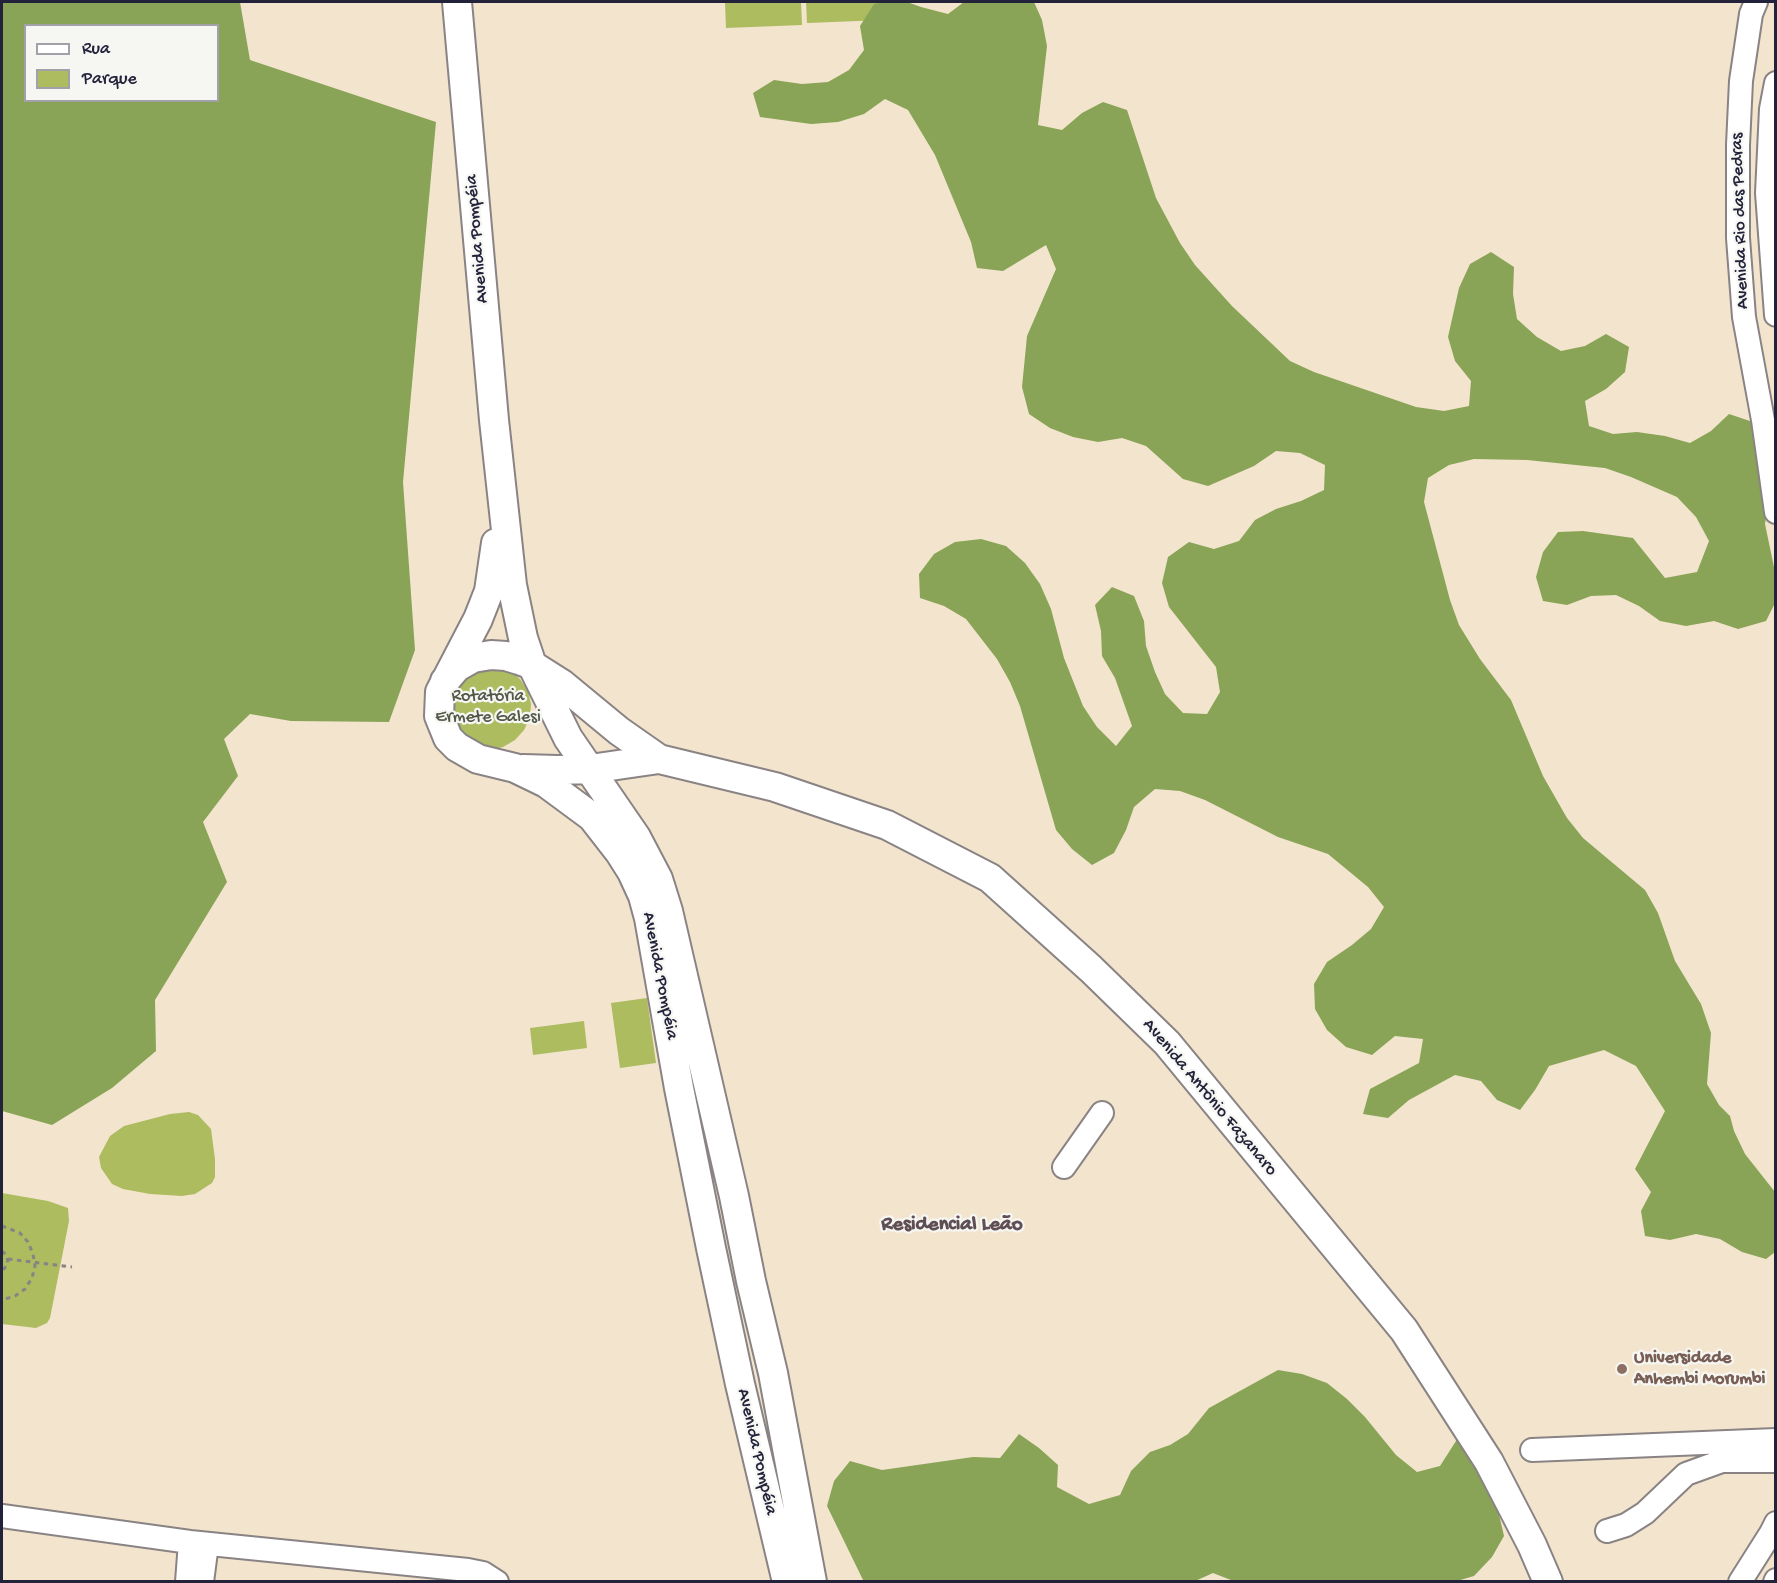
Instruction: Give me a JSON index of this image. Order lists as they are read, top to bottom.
{
  "streets": {
    "main road": ["Avenida Pompéia", "Avenida Antônio Fazanaro"],
    "street": ["Avenida Rio das Pedras"]
  },
  "crossings": [
    ["Avenida Pompéia", "Avenida Antônio Fazanaro"]
  ],
  "districts": ["Residencial Leão"],
  "parks": ["Rotatória Ermete Galesi"],
  "places": ["Universidade Anhembi Morumbi"],
  "legend": ["Rua", "Parque"]
}
